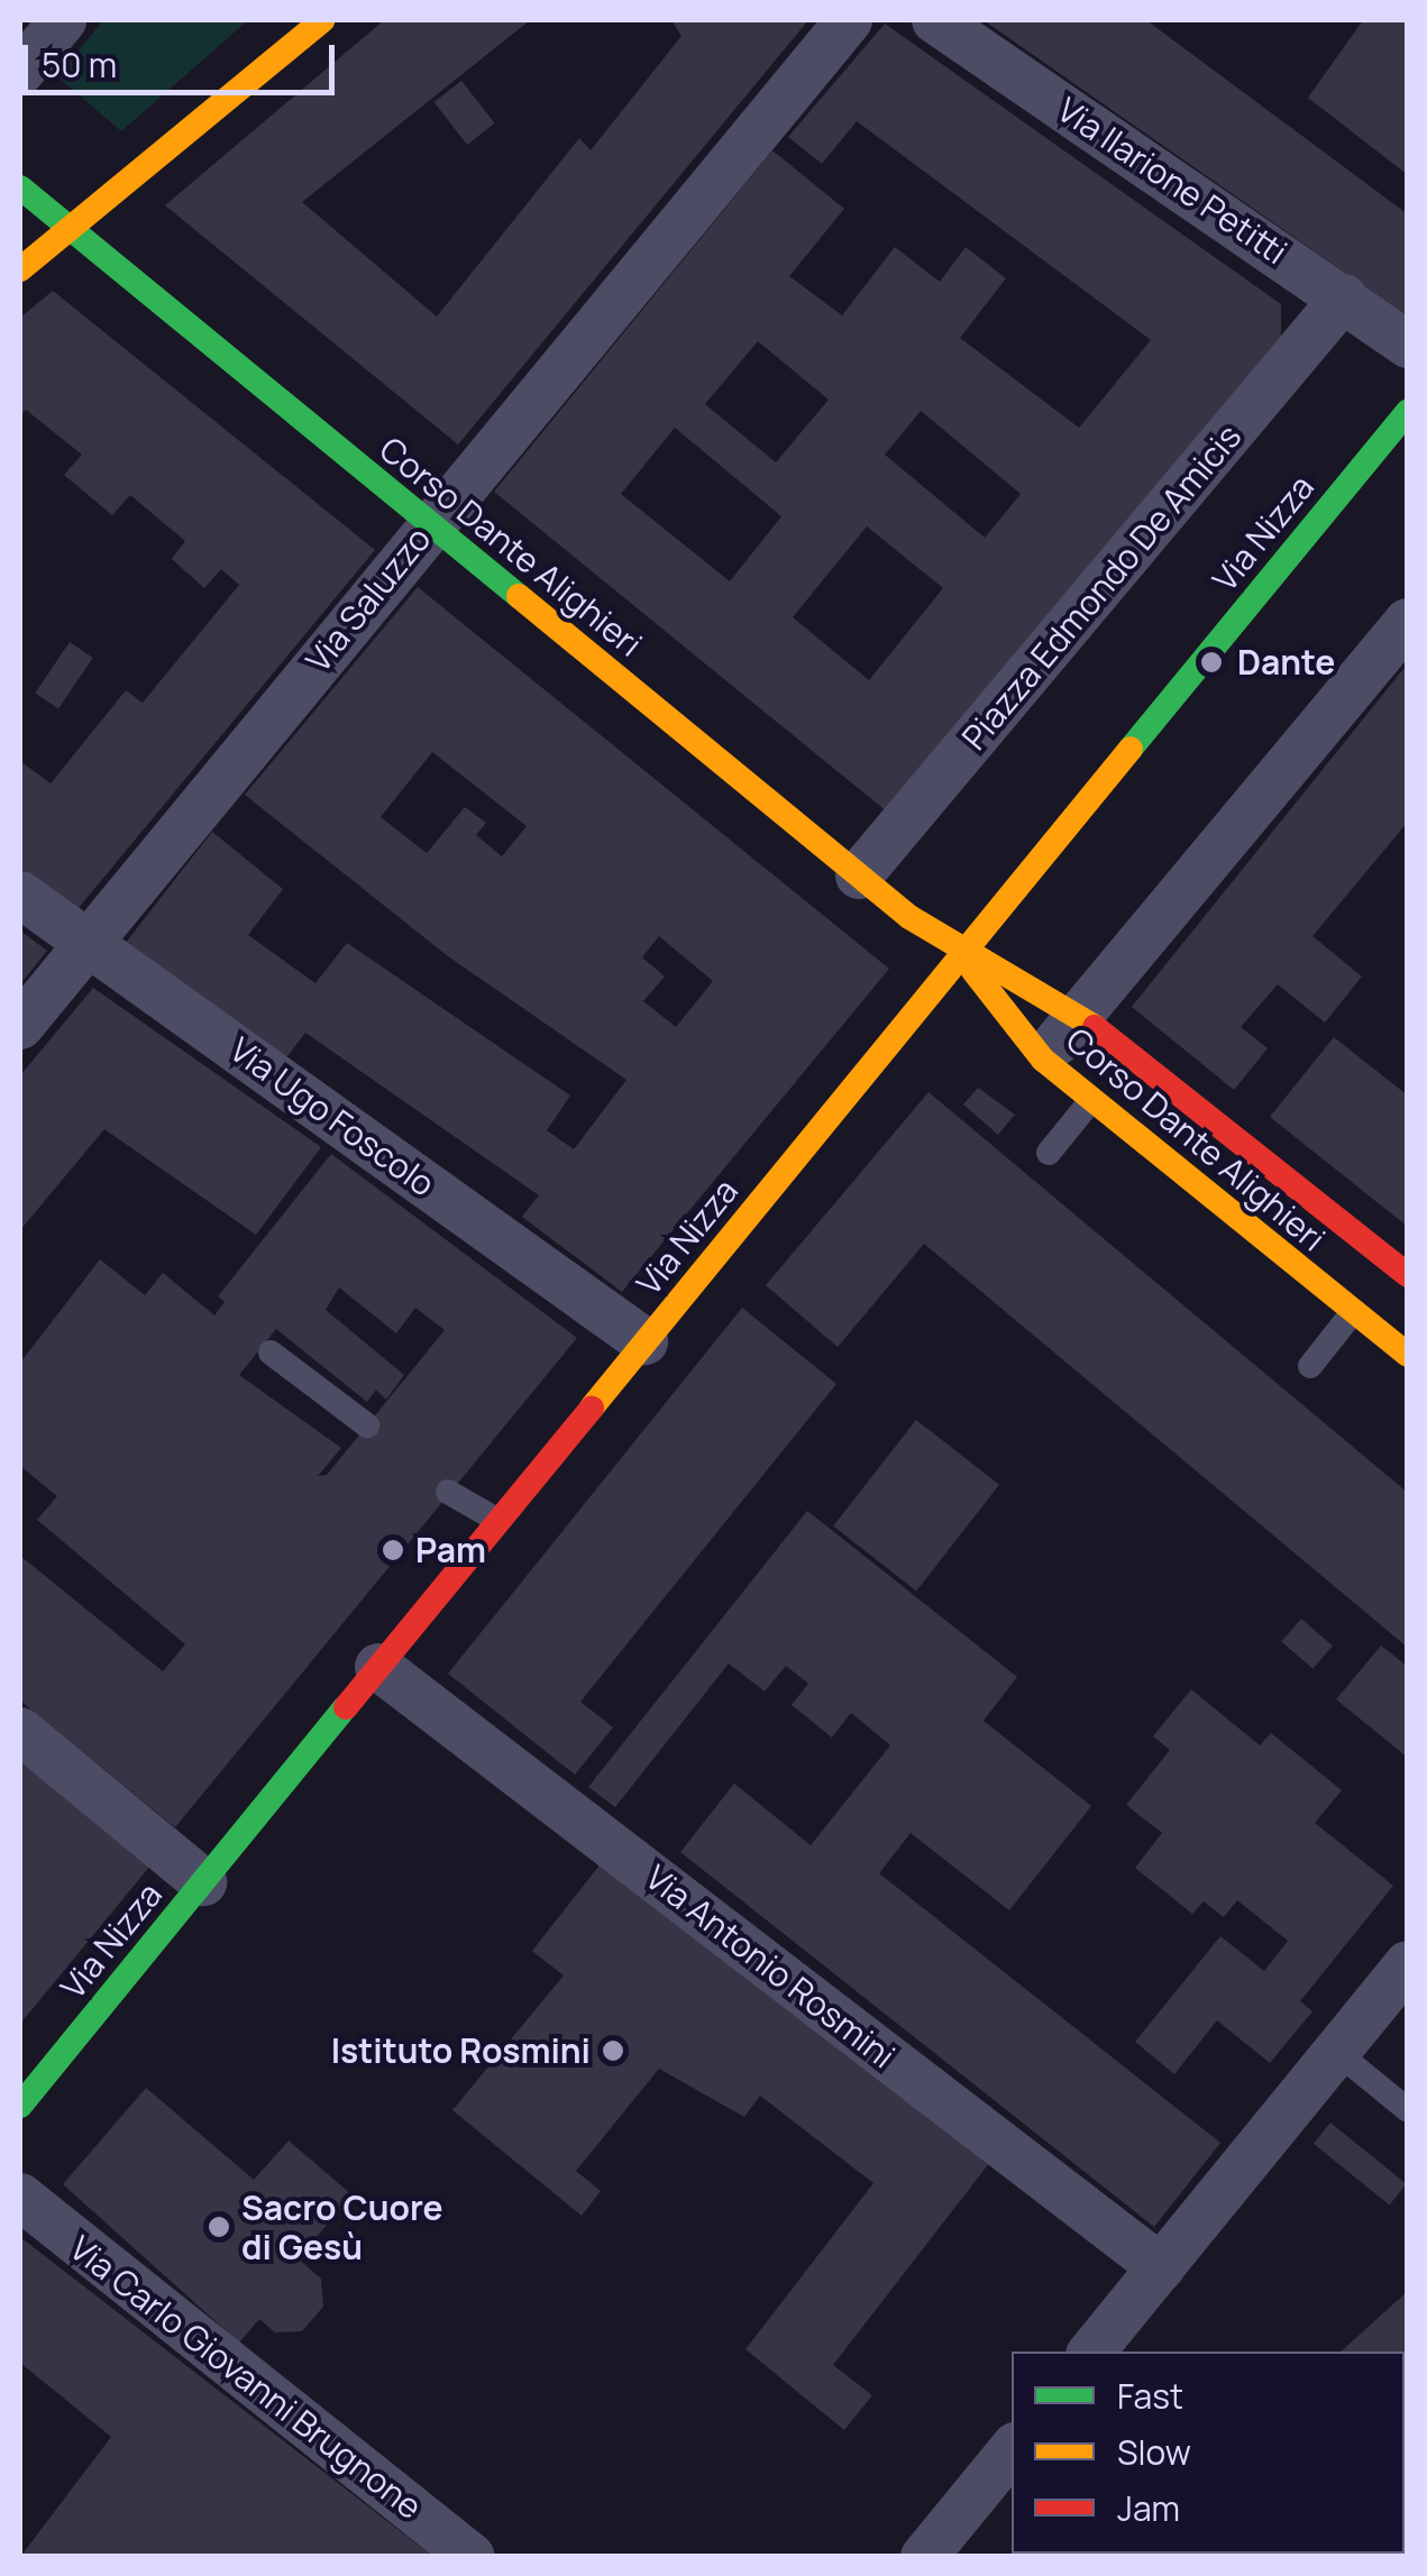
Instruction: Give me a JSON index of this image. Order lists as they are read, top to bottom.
{
  "streets": {
    "street": [
      "Via Ilarione Petitti",
      "Via Nizza",
      "Corso Dante Alighieri",
      "Piazza Edmondo De Amicis",
      "Via Saluzzo",
      "Via Ugo Foscolo",
      "Via Antonio Rosmini",
      "Via Carlo Giovanni Brugnone"
    ]
  },
  "crossings": [
    ["Via Ilarione Petitti", "Piazza Edmondo De Amicis"],
    ["Via Nizza", "Corso Dante Alighieri"],
    ["Via Nizza", "Via Ugo Foscolo"],
    ["Via Nizza", "Via Antonio Rosmini"],
    ["Corso Dante Alighieri", "Piazza Edmondo De Amicis"],
    ["Corso Dante Alighieri", "Via Saluzzo"],
    ["Via Saluzzo", "Via Ugo Foscolo"]
  ],
  "places": [
    "Dante",
    "Pam",
    "Istituto Rosmini",
    "Sacro Cuore di Gesù"
  ],
  "legend": ["Fast", "Slow", "Jam"],
  "scale_bar": "50 m"
}
